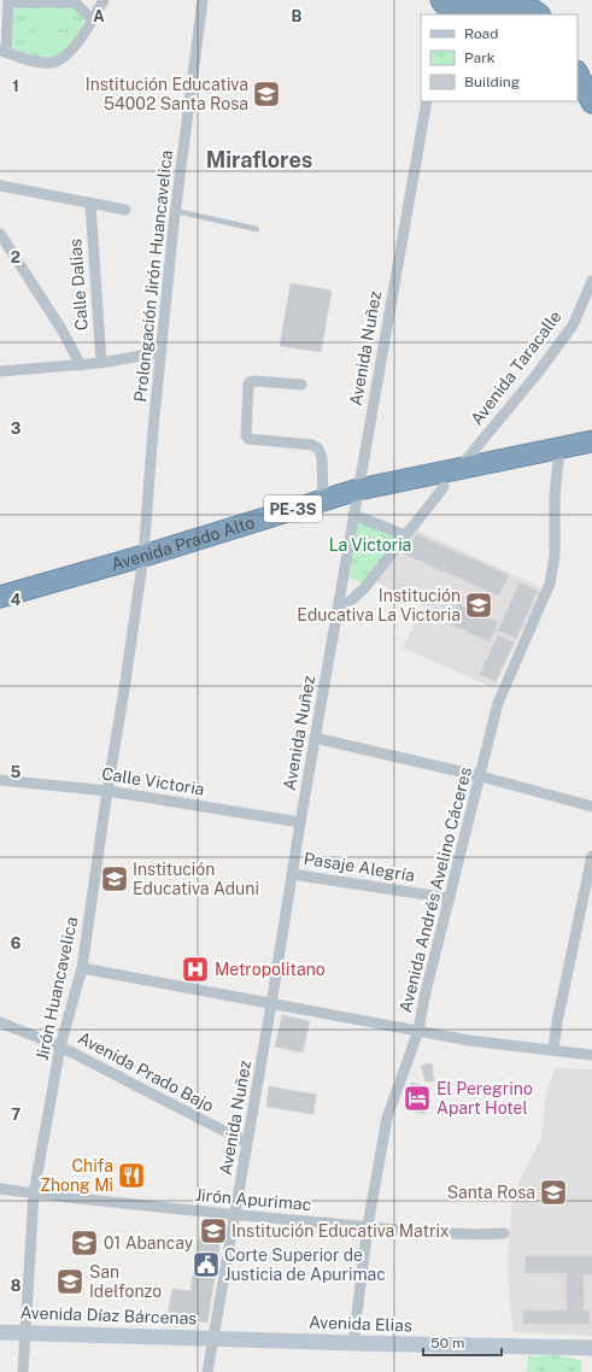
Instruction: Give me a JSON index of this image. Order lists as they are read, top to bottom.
{
  "streets": {
    "highway": ["PE-3S", "Avenida Prado Alto"],
    "street": [
      "Prolongación Jirón Huancavelica",
      "Calle Dalias",
      "Avenida Nuñez",
      "Avenida Taracalle",
      "Calle Victoria",
      "Pasaje Alegría",
      "Avenida Andrés Avelino Cáceres",
      "Jirón Huancavelica",
      "Avenida Prado Bajo",
      "Jirón Apurimac",
      "Avenida Díaz Bárcenas",
      "Avenida Elias"
    ]
  },
  "crossings": [
    ["Prolongación Jirón Huancavelica", "Avenida Prado Alto"],
    ["Prolongación Jirón Huancavelica", "Jirón Huancavelica"],
    ["Avenida Nuñez", "Avenida Prado Alto"],
    ["Avenida Nuñez", "Calle Victoria"],
    ["Avenida Nuñez", "Pasaje Alegría"],
    ["Avenida Nuñez", "Avenida Prado Bajo"],
    ["Avenida Nuñez", "Jirón Apurimac"],
    ["Avenida Nuñez", "Avenida Díaz Bárcenas"],
    ["Avenida Nuñez", "Avenida Elias"],
    ["Avenida Taracalle", "Avenida Prado Alto"],
    ["Avenida Prado Alto", "Avenida Andrés Avelino Cáceres"],
    ["Avenida Prado Alto", "Jirón Huancavelica"],
    ["Calle Victoria", "Jirón Huancavelica"],
    ["Pasaje Alegría", "Avenida Andrés Avelino Cáceres"],
    ["Avenida Andrés Avelino Cáceres", "Jirón Apurimac"],
    ["Avenida Andrés Avelino Cáceres", "Avenida Elias"],
    ["Jirón Huancavelica", "Avenida Prado Bajo"],
    ["Jirón Huancavelica", "Jirón Apurimac"],
    ["Jirón Huancavelica", "Avenida Díaz Bárcenas"],
    ["Avenida Díaz Bárcenas", "Avenida Elias"]
  ],
  "districts": ["Miraflores"],
  "parks": ["La Victoria"],
  "places": {
    "school or university": [
      "Institución Educativa 54002 Santa Rosa",
      "Institución Educativa La Victoria",
      "Institución Educativa Aduni",
      "Santa Rosa",
      "Institución Educativa Matrix",
      "01 Abancay",
      "San Idelfonzo"
    ],
    "hospital": ["Metropolitano"],
    "hotel": ["El Peregrino Apart Hotel"],
    "restaurant": ["Chifa Zhong Mi"],
    "public building": ["Corte Superior de Justicia de Apurimac"]
  },
  "legend": ["Road", "Park", "Building"],
  "scale_bar": "50 m",
  "grid": {
    "columns": ["A", "B"],
    "rows": [
      "1",
      "2",
      "3",
      "4",
      "5",
      "6",
      "7",
      "8"
    ]
  }
}
